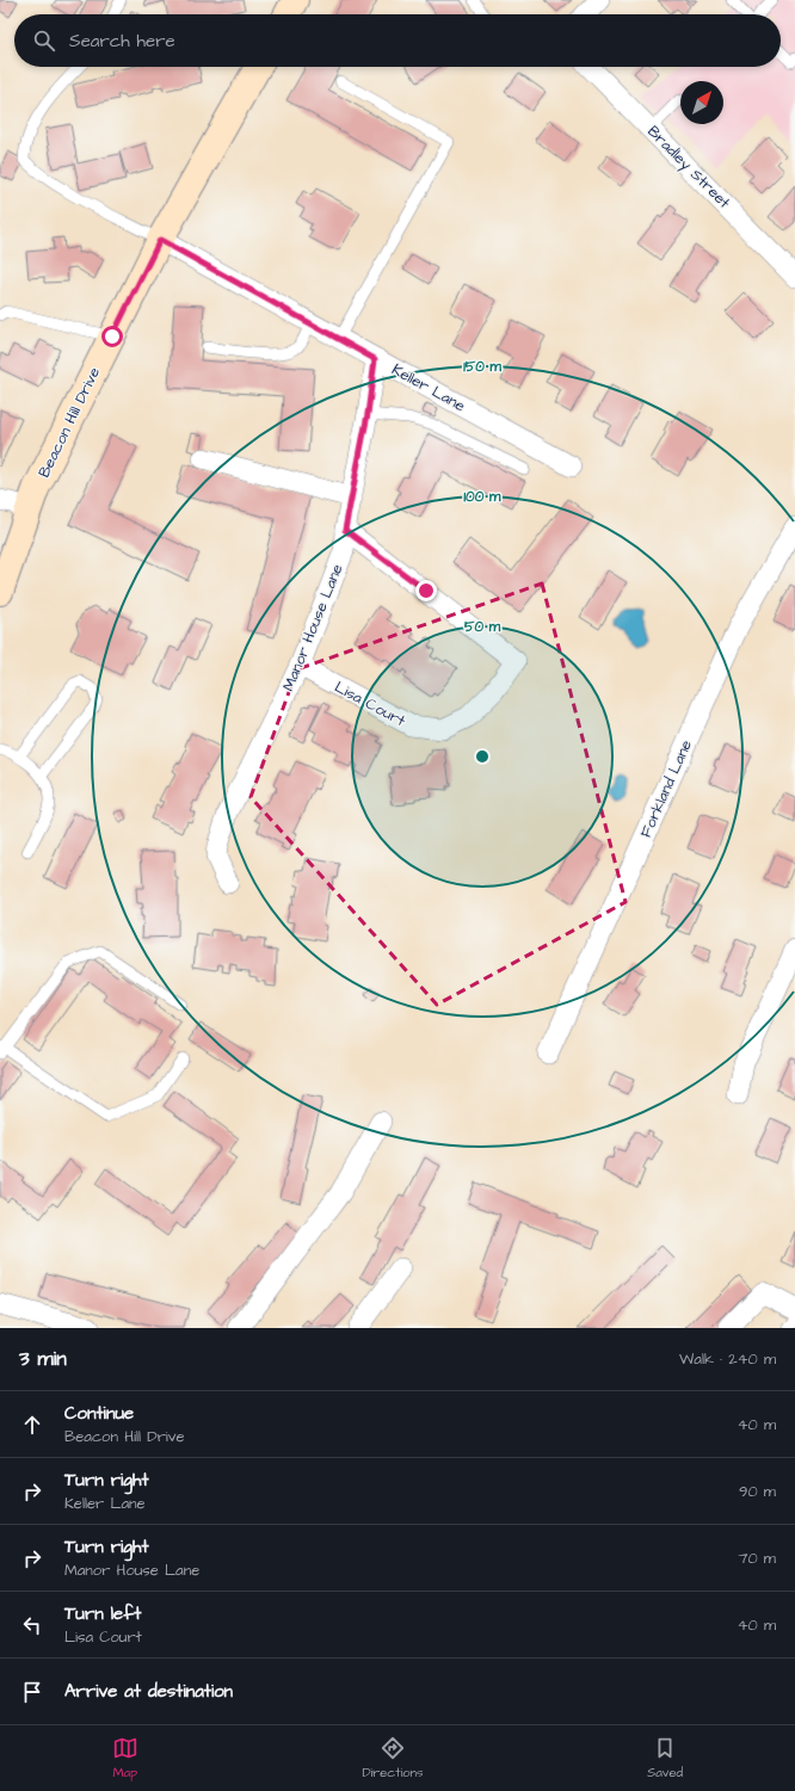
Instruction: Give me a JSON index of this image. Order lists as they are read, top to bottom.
{
  "streets": {
    "street": [
      "Bradley Street",
      "Keller Lane",
      "Beacon Hill Drive",
      "Manor House Lane",
      "Lisa Court",
      "Forkland Lane"
    ]
  },
  "crossings": [
    ["Keller Lane", "Beacon Hill Drive"],
    ["Keller Lane", "Manor House Lane"],
    ["Manor House Lane", "Lisa Court"]
  ],
  "north": "top right",
  "page": {
    "search": "Search here",
    "heading": ["3 min", "Walk · 240 m"],
    "list": [
      ["Continue", "Beacon Hill Drive", "40 m"],
      ["Turn right", "Keller Lane", "90 m"],
      ["Turn right", "Manor House Lane", "70 m"],
      ["Turn left", "Lisa Court", "40 m"],
      "Arrive at destination"
    ],
    "nav": ["Map", "Directions", "Saved"]
  },
  "rings": ["150 m", "100 m", "50 m"]
}
